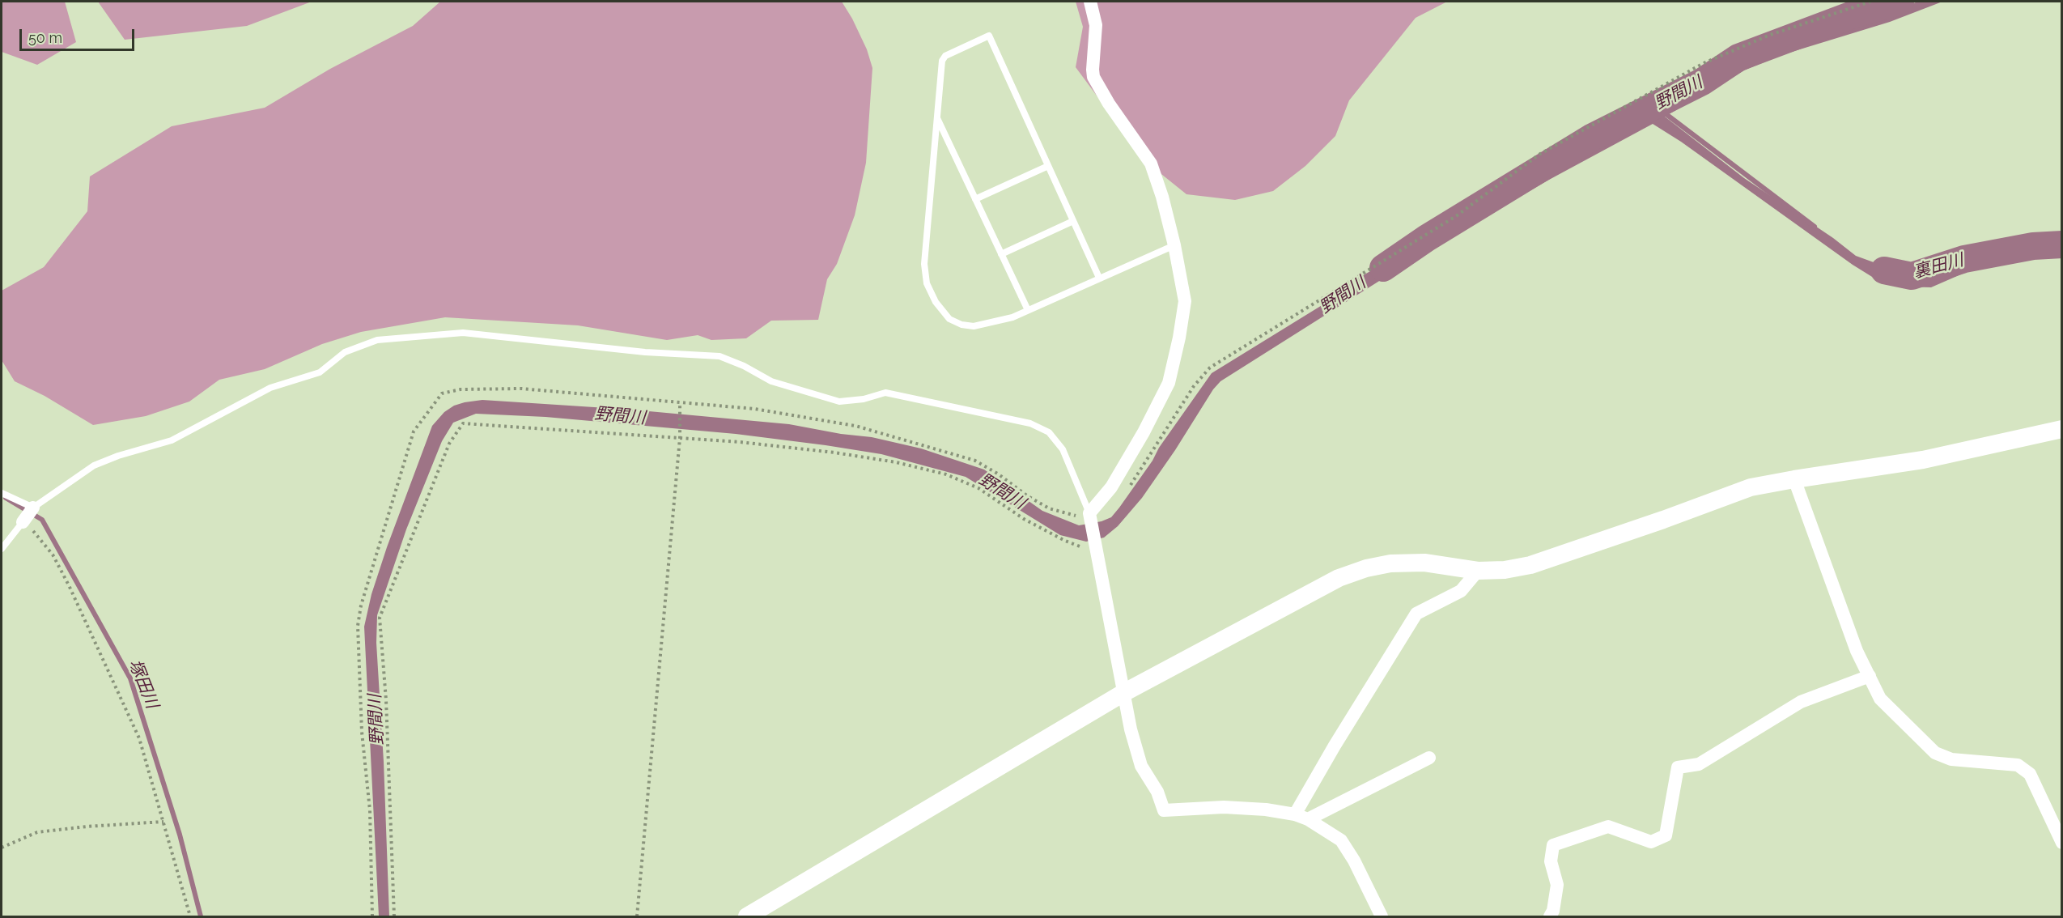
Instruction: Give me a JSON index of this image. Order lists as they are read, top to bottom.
{
  "water": ["野間川", "裏田川", "塚田川"],
  "scale_bar": "50 m"
}
